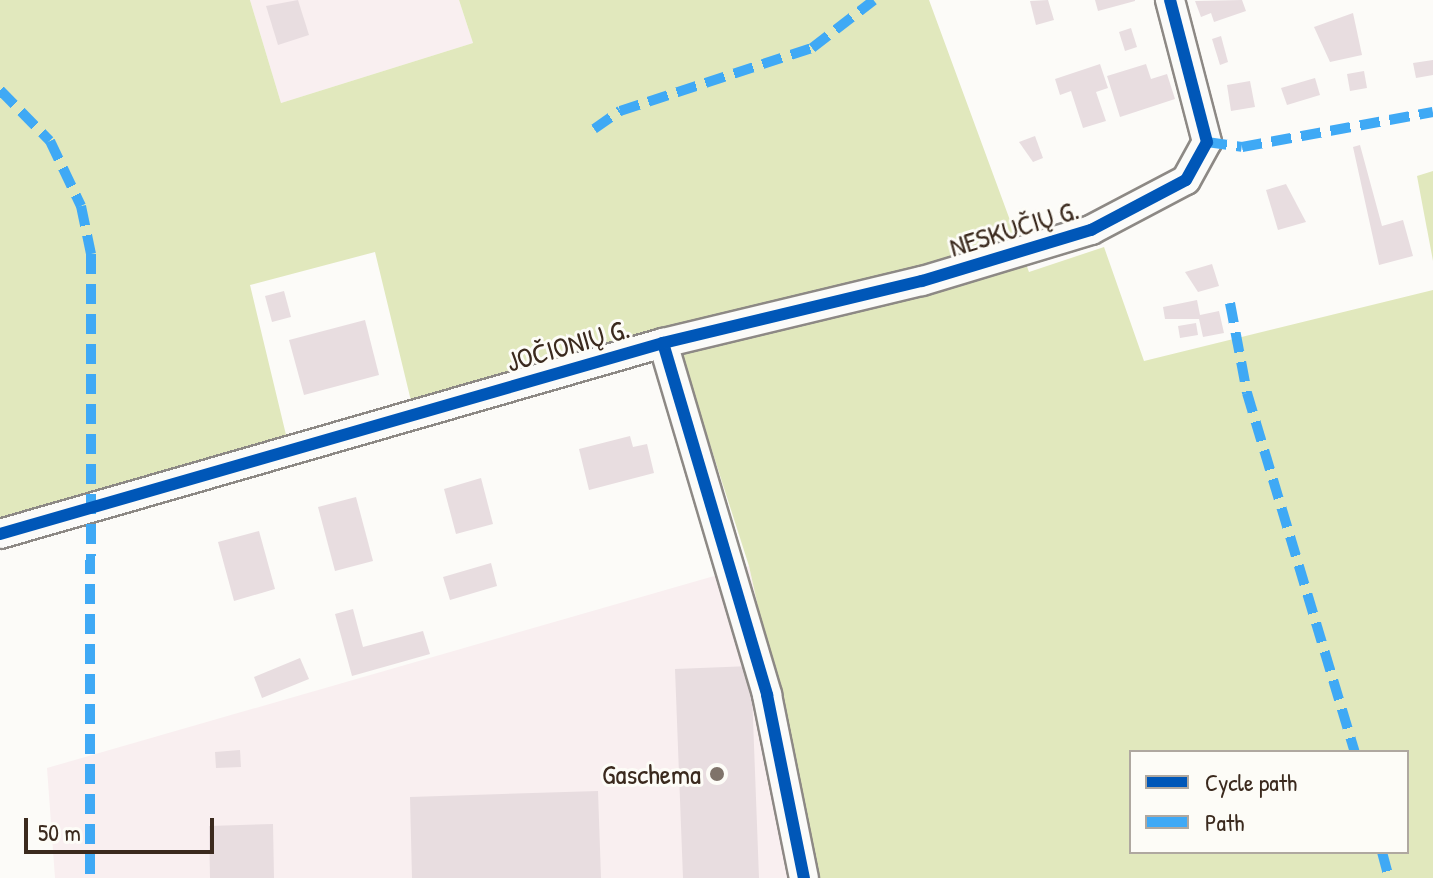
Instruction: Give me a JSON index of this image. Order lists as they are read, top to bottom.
{
  "streets": {
    "street": ["NESKUČIŲ G.", "JOČIONIŲ G."]
  },
  "crossings": [
    ["NESKUČIŲ G.", "JOČIONIŲ G."]
  ],
  "places": ["Gaschema"],
  "legend": ["Cycle path", "Path"],
  "scale_bar": "50 m"
}
